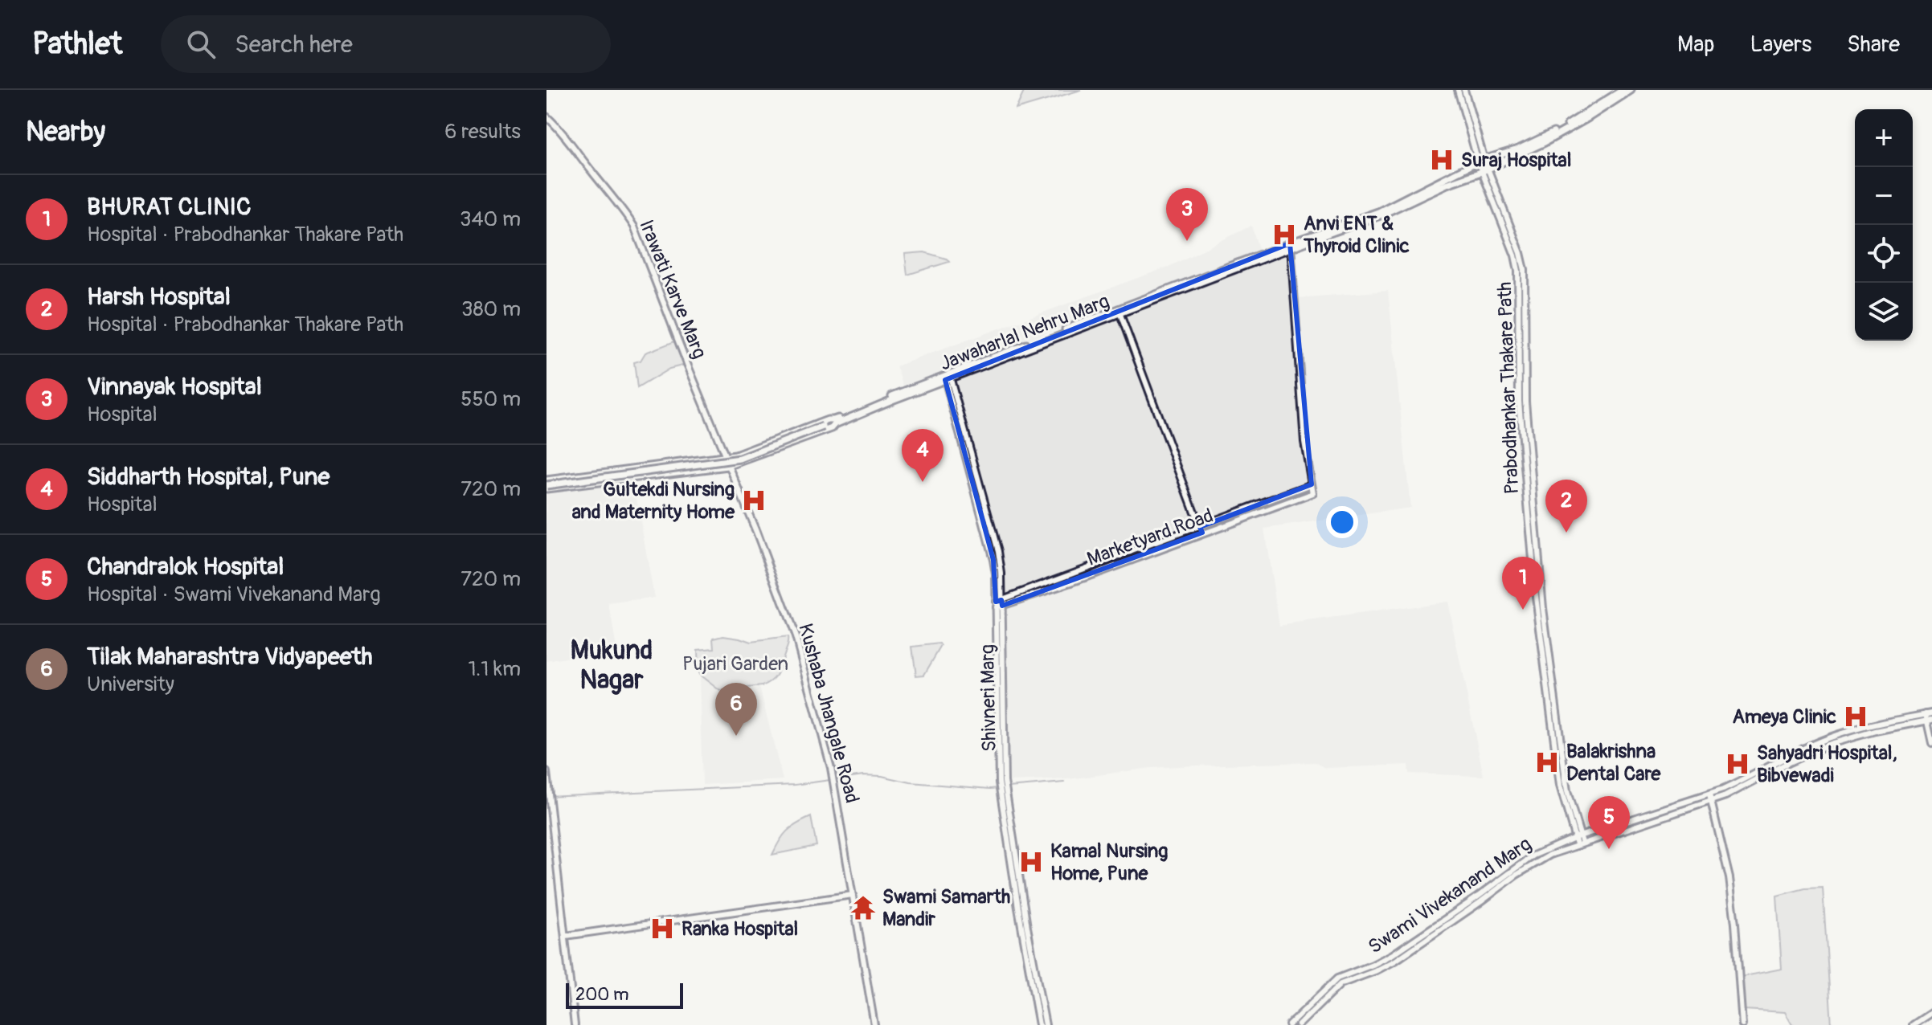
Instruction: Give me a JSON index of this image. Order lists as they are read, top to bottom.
{
  "streets": {
    "main road": [
      "Irawati Karve Marg",
      "Jawaharlal Nehru Marg",
      "Prabodhankar Thakare Path",
      "Marketyard Road",
      "Shivneri Marg",
      "Kushaba Jhangale Road",
      "Swami Vivekanand Marg"
    ]
  },
  "crossings": [
    ["Irawati Karve Marg", "Jawaharlal Nehru Marg"],
    ["Irawati Karve Marg", "Kushaba Jhangale Road"],
    ["Jawaharlal Nehru Marg", "Prabodhankar Thakare Path"],
    ["Jawaharlal Nehru Marg", "Shivneri Marg"],
    ["Jawaharlal Nehru Marg", "Kushaba Jhangale Road"],
    ["Prabodhankar Thakare Path", "Swami Vivekanand Marg"],
    ["Marketyard Road", "Shivneri Marg"]
  ],
  "districts": ["Mukund Nagar"],
  "parks": ["Pujari Garden"],
  "places": {
    "hospital": [
      "Suraj Hospital",
      "Anvi ENT & Thyroid Clinic",
      "Gultekdi Nursing and Maternity Home",
      "Ameya Clinic",
      "Balakrishna Dental Care",
      "Sahyadri Hospital, Bibvewadi",
      "Kamal Nursing Home, Pune",
      "Ranka Hospital"
    ],
    "temple": ["Swami Samarth Mandir"]
  },
  "scale_bar": "200 m",
  "page": {
    "header": "Pathlet",
    "search": "Search here",
    "nav": ["Map", "Layers", "Share"],
    "heading": ["Nearby", "6 results"],
    "map_buttons": ["+", "−"],
    "list": [
      {
        "mark": "1",
        "name": "BHURAT CLINIC",
        "note": "Hospital · Prabodhankar Thakare Path",
        "value": "340 m"
      },
      {
        "mark": "2",
        "name": "Harsh Hospital",
        "note": "Hospital · Prabodhankar Thakare Path",
        "value": "380 m"
      },
      {
        "mark": "3",
        "name": "Vinnayak Hospital",
        "note": "Hospital",
        "value": "550 m"
      },
      {
        "mark": "4",
        "name": "Siddharth Hospital, Pune",
        "note": "Hospital",
        "value": "720 m"
      },
      {
        "mark": "5",
        "name": "Chandralok Hospital",
        "note": "Hospital · Swami Vivekanand Marg",
        "value": "720 m"
      },
      {
        "mark": "6",
        "name": "Tilak Maharashtra Vidyapeeth",
        "note": "University",
        "value": "1.1 km"
      }
    ],
    "pins": [
      "3",
      "4",
      "2",
      "1",
      "6",
      "5"
    ],
    "scale": "200 m"
  }
}
